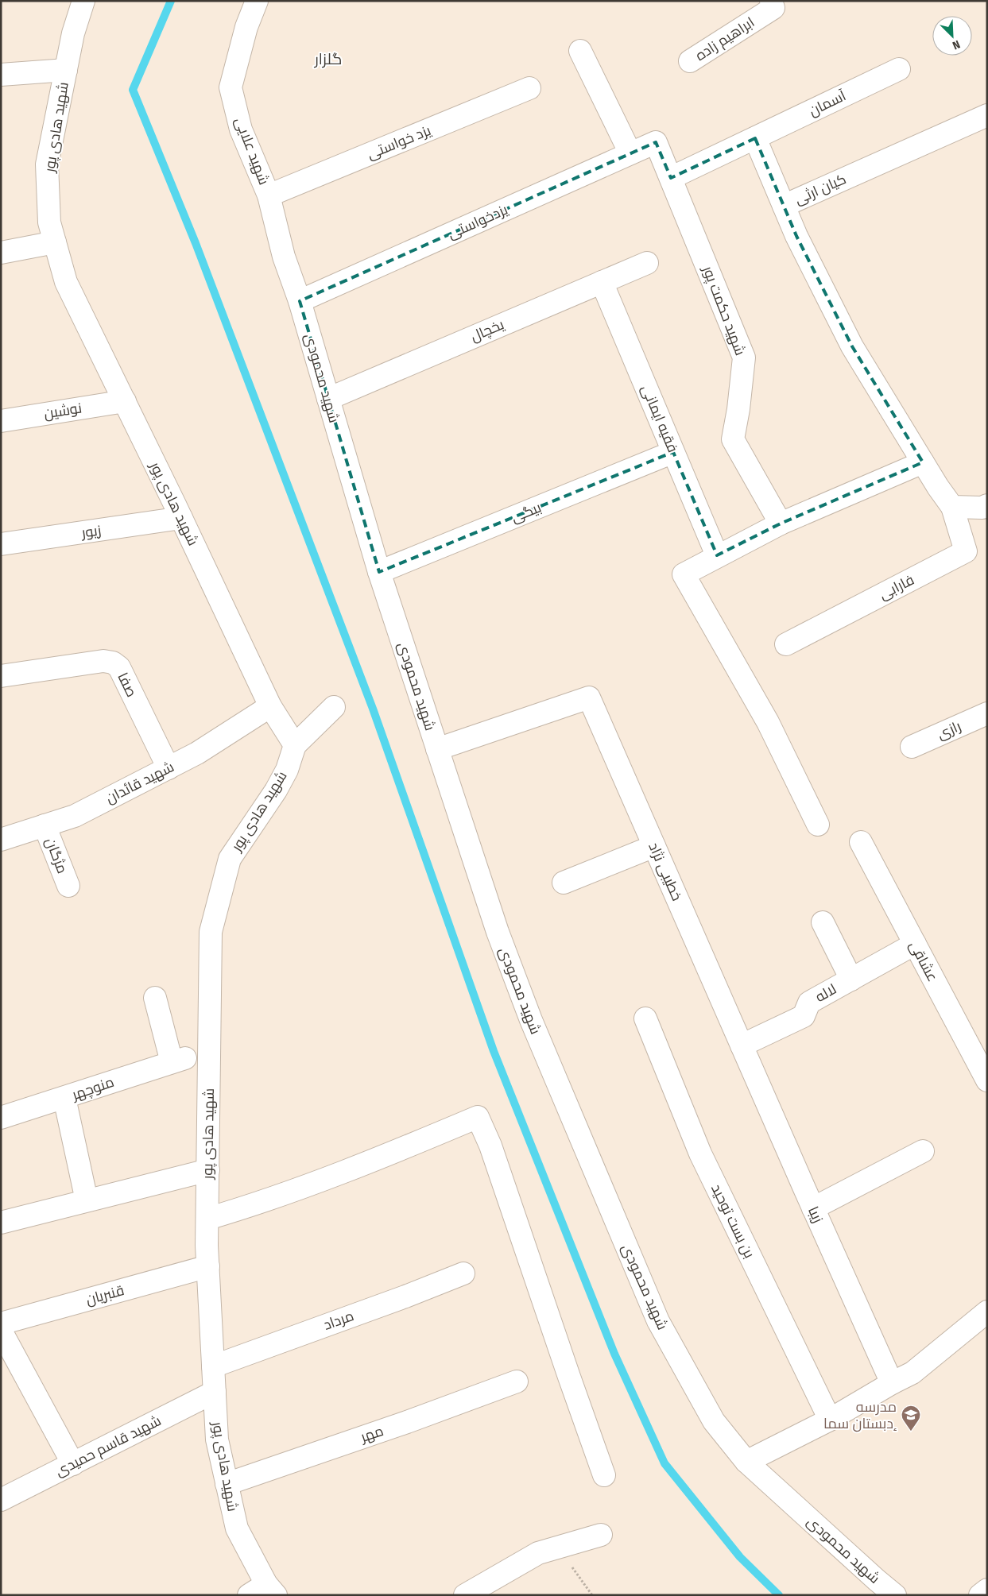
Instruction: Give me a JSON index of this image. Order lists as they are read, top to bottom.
{
  "streets": {
    "street": [
      "ابراهیم زاده",
      "آسمان",
      "شهید هادی پور",
      "یزد خواستی",
      "شهید علایی",
      "کیان ارثی",
      "یزدخواستی",
      "شهید حکمت پور",
      "یخچال",
      "شهید محمودی",
      "نوشین",
      "فقیه ایمانی",
      "بیگی",
      "زیور",
      "فارابی",
      "صفا",
      "رازی",
      "شهید قائدان",
      "مژگان",
      "خطیبی نژاد",
      "عشاقی",
      "لاله",
      "منوچهر",
      "زیبا",
      "بن بست توحید",
      "قنبریان",
      "مرداد",
      "مهر",
      "شهید قاسم حمیدی"
    ]
  },
  "crossings": [
    ["آسمان", "کیان ارثی"],
    ["شهید هادی پور", "نوشین"],
    ["شهید هادی پور", "زیور"],
    ["شهید هادی پور", "شهید قائدان"],
    ["شهید هادی پور", "قنبریان"],
    ["شهید هادی پور", "مرداد"],
    ["شهید هادی پور", "مهر"],
    ["شهید هادی پور", "شهید قاسم حمیدی"],
    ["یزد خواستی", "شهید علایی"],
    ["شهید علایی", "یزدخواستی"],
    ["شهید علایی", "شهید محمودی"],
    ["یزدخواستی", "شهید حکمت پور"],
    ["یزدخواستی", "شهید محمودی"],
    ["یخچال", "شهید محمودی"],
    ["یخچال", "فقیه ایمانی"],
    ["شهید محمودی", "بیگی"],
    ["شهید محمودی", "خطیبی نژاد"],
    ["فقیه ایمانی", "بیگی"],
    ["صفا", "شهید قائدان"],
    ["شهید قائدان", "مژگان"],
    ["خطیبی نژاد", "لاله"],
    ["خطیبی نژاد", "زیبا"],
    ["عشاقی", "لاله"],
    ["لاله", "زیبا"]
  ],
  "districts": ["گلزار"],
  "places": {
    "school or university": ["مدرسه دبستان سما ٕ"]
  },
  "north": "bottom right"
}
